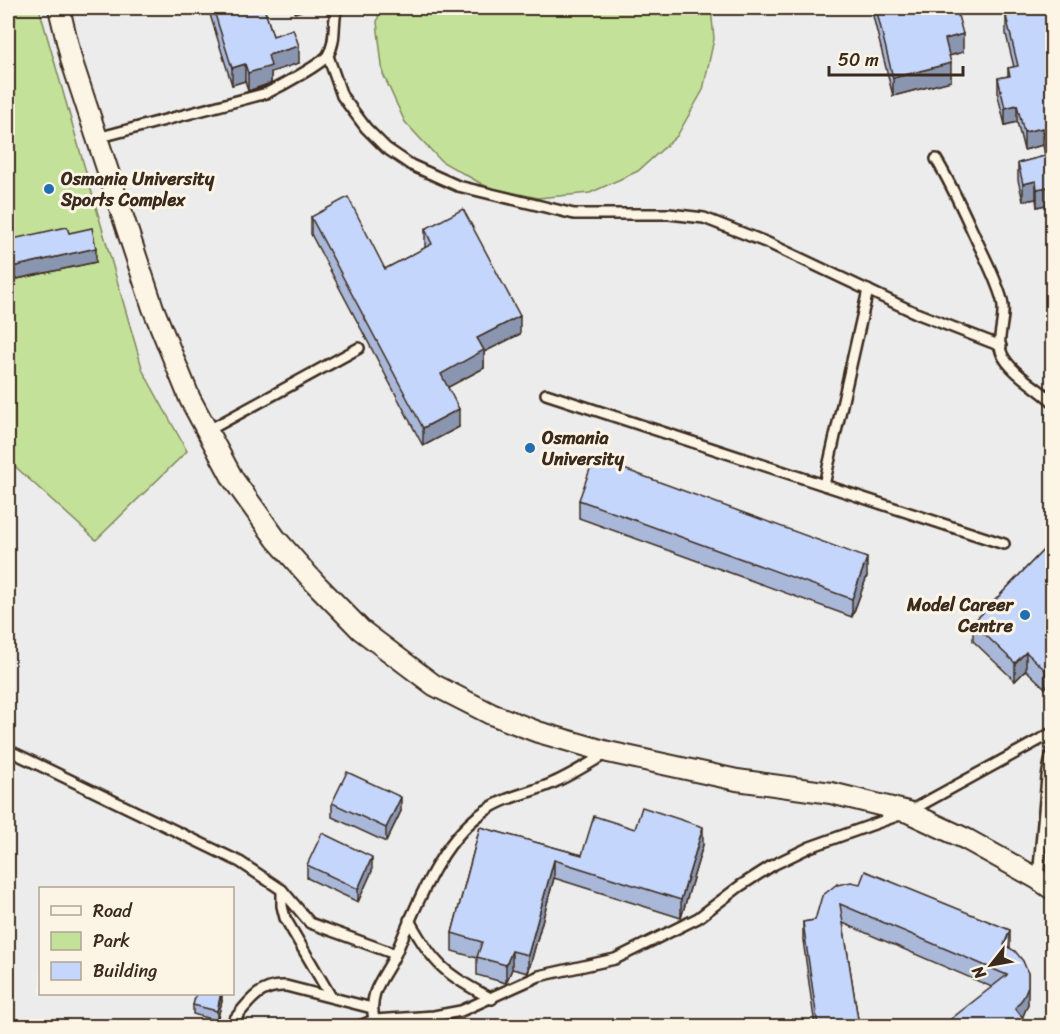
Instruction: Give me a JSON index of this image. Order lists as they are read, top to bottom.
{
  "places": ["Osmania University Sports Complex", "Osmania University", "Model Career Centre"],
  "legend": ["Road", "Park", "Building"],
  "scale_bar": "50 m",
  "north": "bottom left"
}
